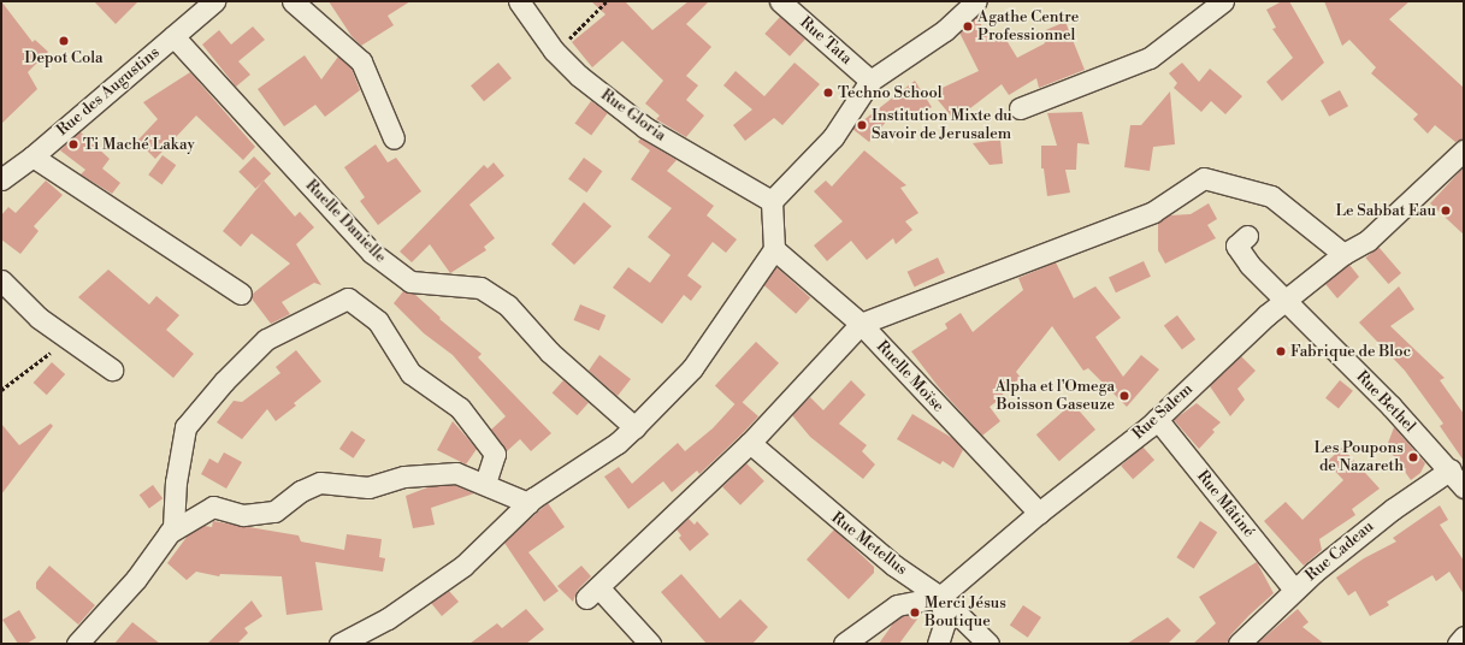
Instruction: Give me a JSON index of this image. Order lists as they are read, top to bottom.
{
  "streets": {
    "street": [
      "Rue Tata",
      "Rue des Augustins",
      "Rue Gloria",
      "Ruelle Danielle",
      "Ruelle Moïse",
      "Rue Bethel",
      "Rue Salem",
      "Rue Mâtiné",
      "Rue Metellus",
      "Rue Cadeau"
    ]
  },
  "crossings": [
    ["Rue des Augustins", "Ruelle Danielle"],
    ["Ruelle Moïse", "Rue Salem"],
    ["Rue Bethel", "Rue Salem"],
    ["Rue Bethel", "Rue Cadeau"],
    ["Rue Salem", "Rue Mâtiné"],
    ["Rue Salem", "Rue Metellus"],
    ["Rue Mâtiné", "Rue Cadeau"]
  ],
  "places": [
    "Agathe Centre Professionnel",
    "Depot Cola",
    "Techno School",
    "Institution Mixte du Savoir de Jerusalem",
    "Ti Maché Lakay",
    "Le Sabbat Eau",
    "Fabrique de Bloc",
    "Alpha et l'Omega Boisson Gaseuze",
    "Les Poupons de Nazareth",
    "Merci Jésus Boutique"
  ]
}
